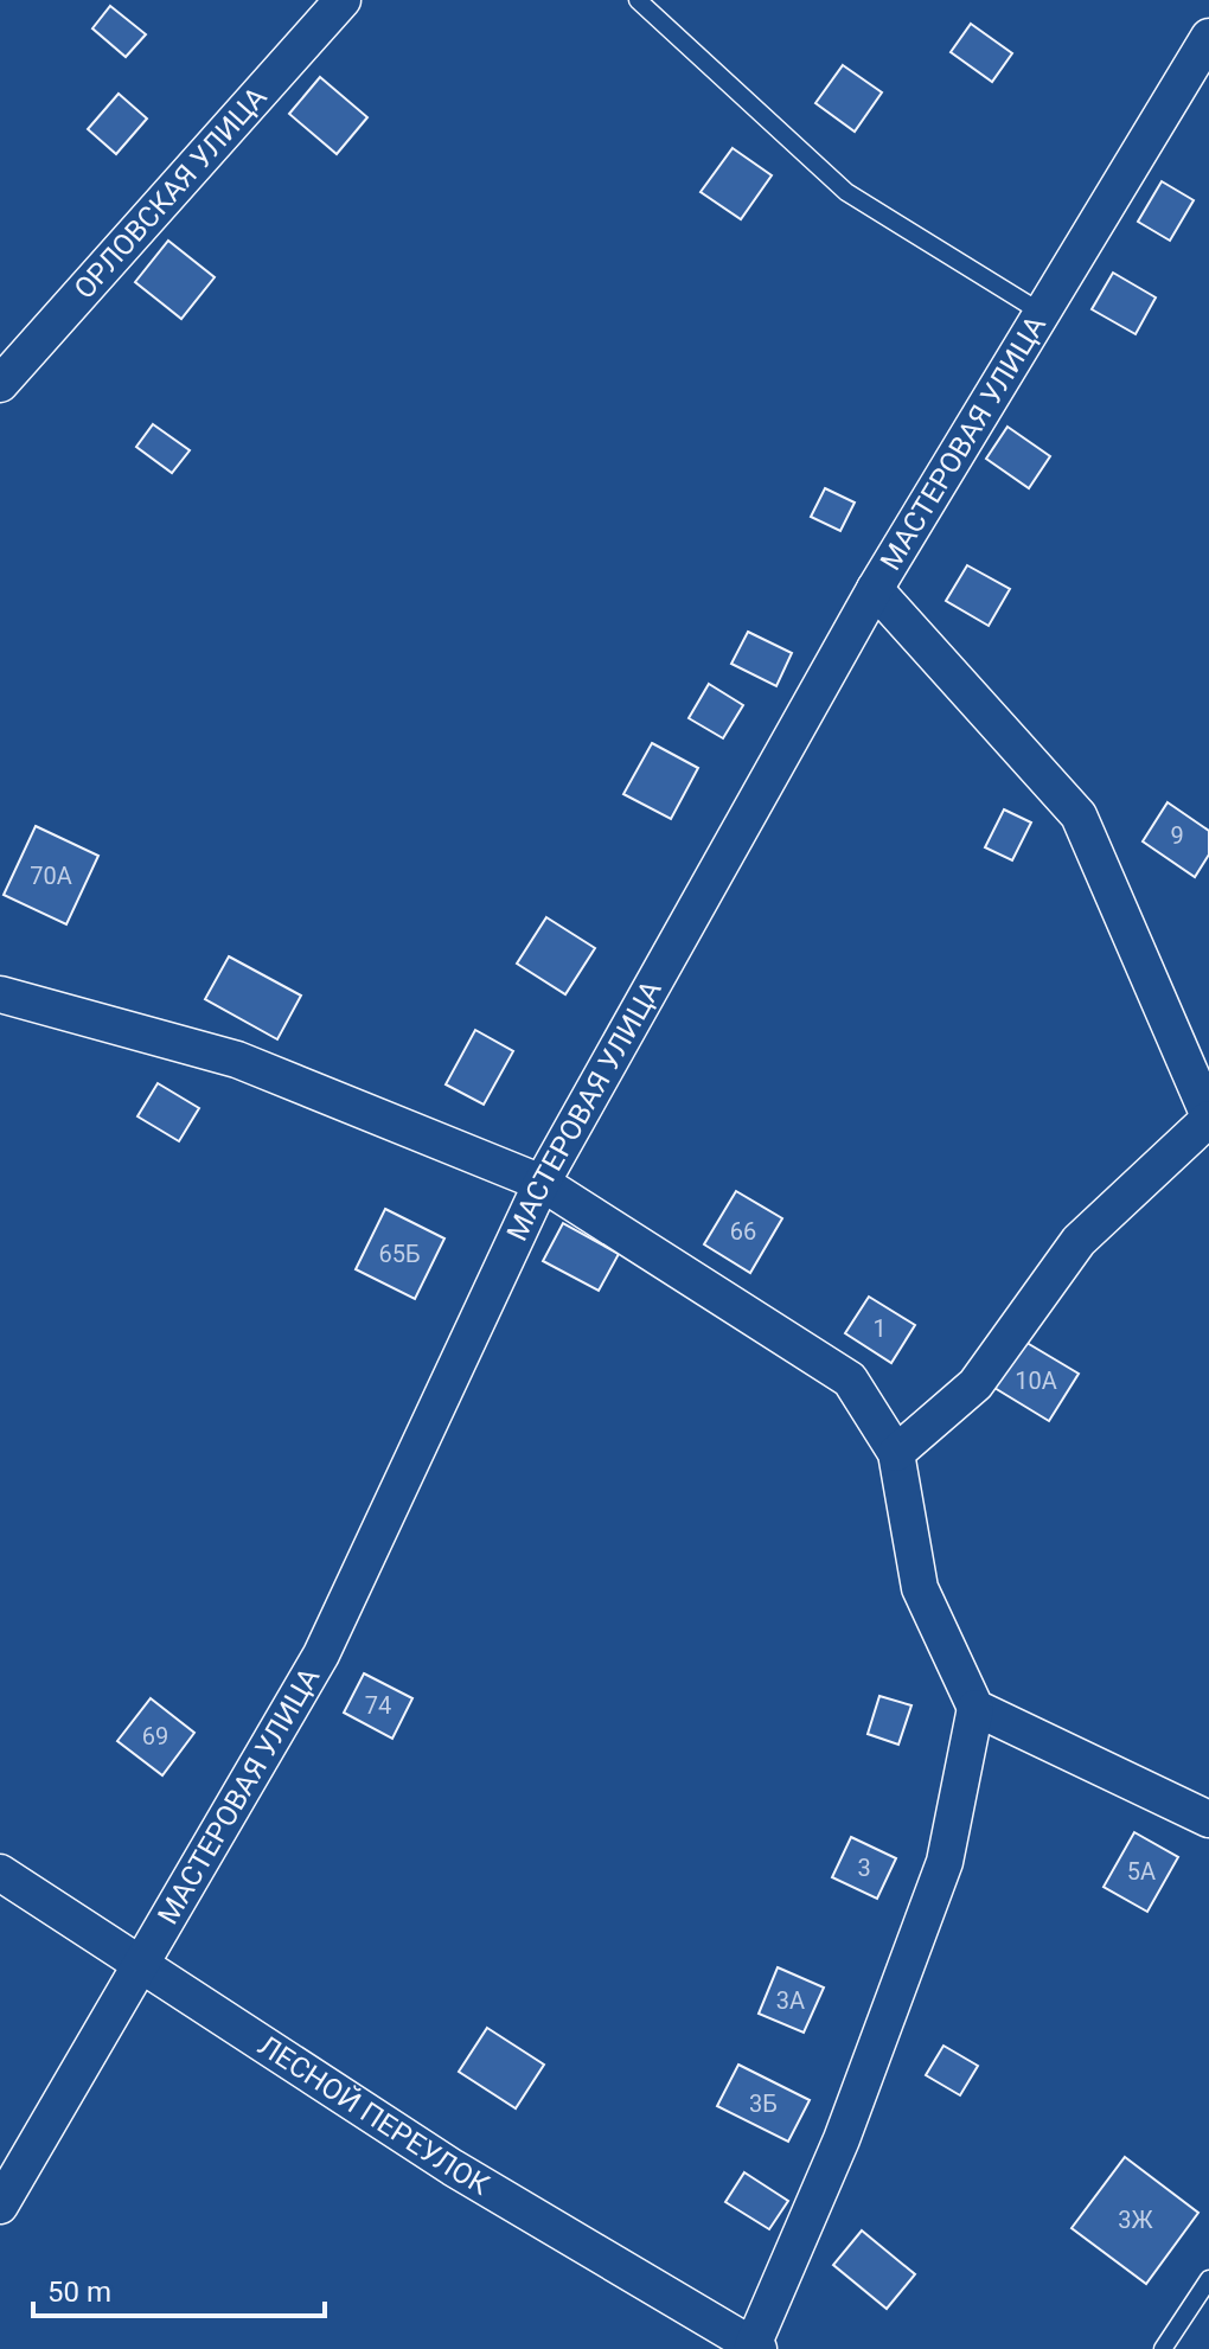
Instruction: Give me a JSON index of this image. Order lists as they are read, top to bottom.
{
  "streets": {
    "street": ["ОРЛОВСКАЯ УЛИЦА", "МАСТЕРОВАЯ УЛИЦА", "ЛЕСНОЙ ПЕРЕУЛОК"]
  },
  "crossings": [
    ["МАСТЕРОВАЯ УЛИЦА", "ЛЕСНОЙ ПЕРЕУЛОК"]
  ],
  "house_numbers": [
    "9",
    "70А",
    "66",
    "65Б",
    "1",
    "10А",
    "74",
    "69",
    "3",
    "5А",
    "3А",
    "3Б",
    "3Ж"
  ],
  "scale_bar": "50 m"
}
